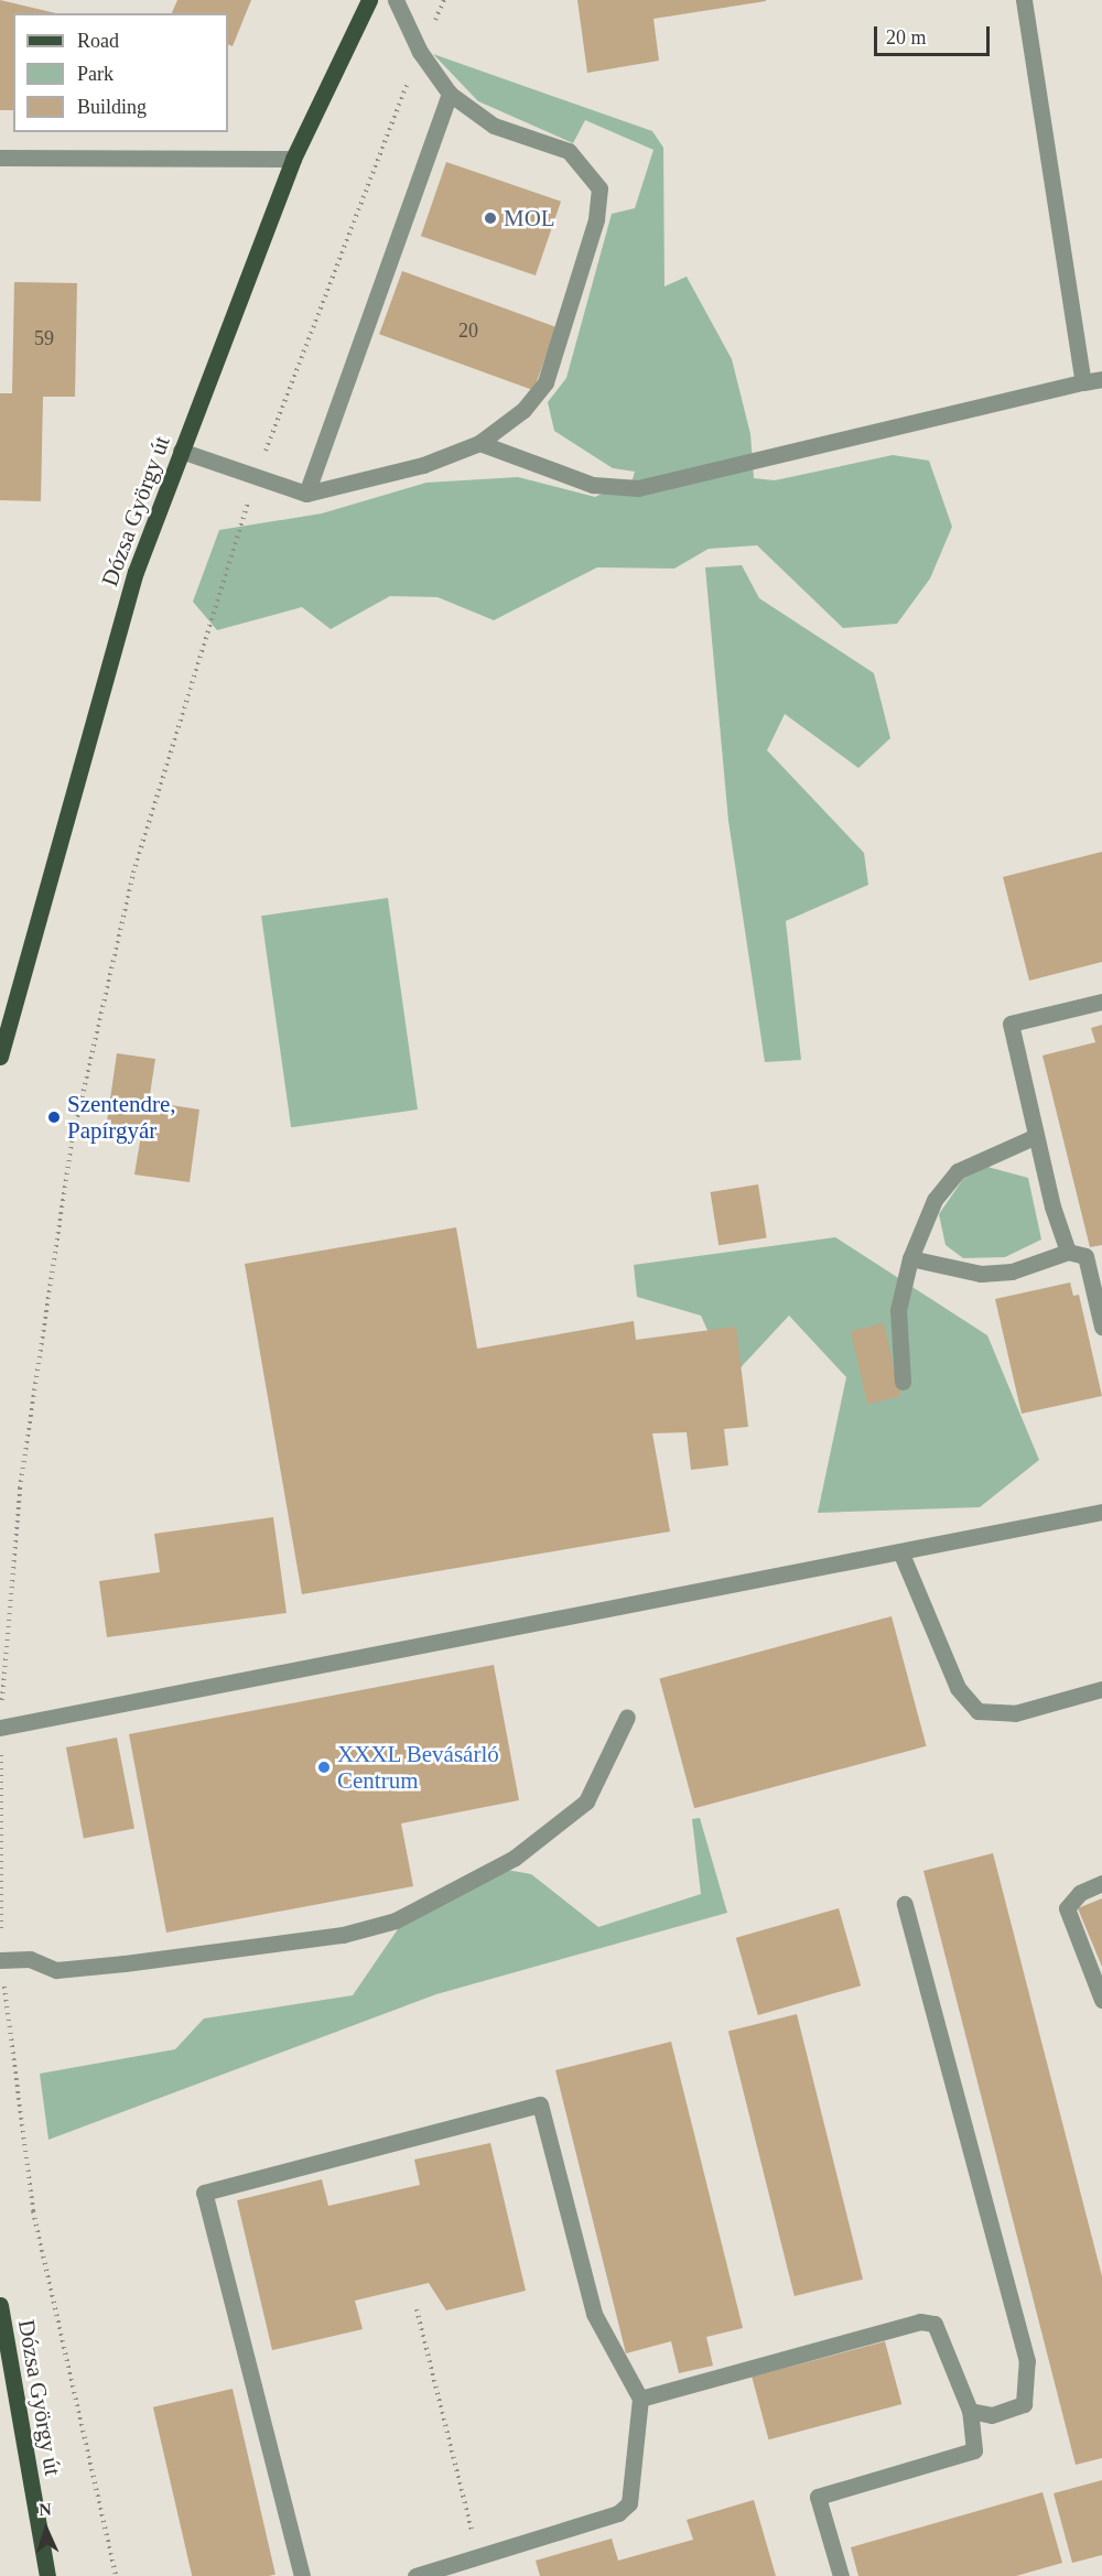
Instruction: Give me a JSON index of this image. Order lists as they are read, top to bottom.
{
  "streets": {
    "main road": ["Dózsa György út"]
  },
  "places": ["MOL", "Szentendre, Papírgyár", "XXXL Bevásárló Centrum"],
  "house_numbers": ["20", "59"],
  "legend": ["Road", "Park", "Building"],
  "scale_bar": "20 m",
  "north": "top"
}
